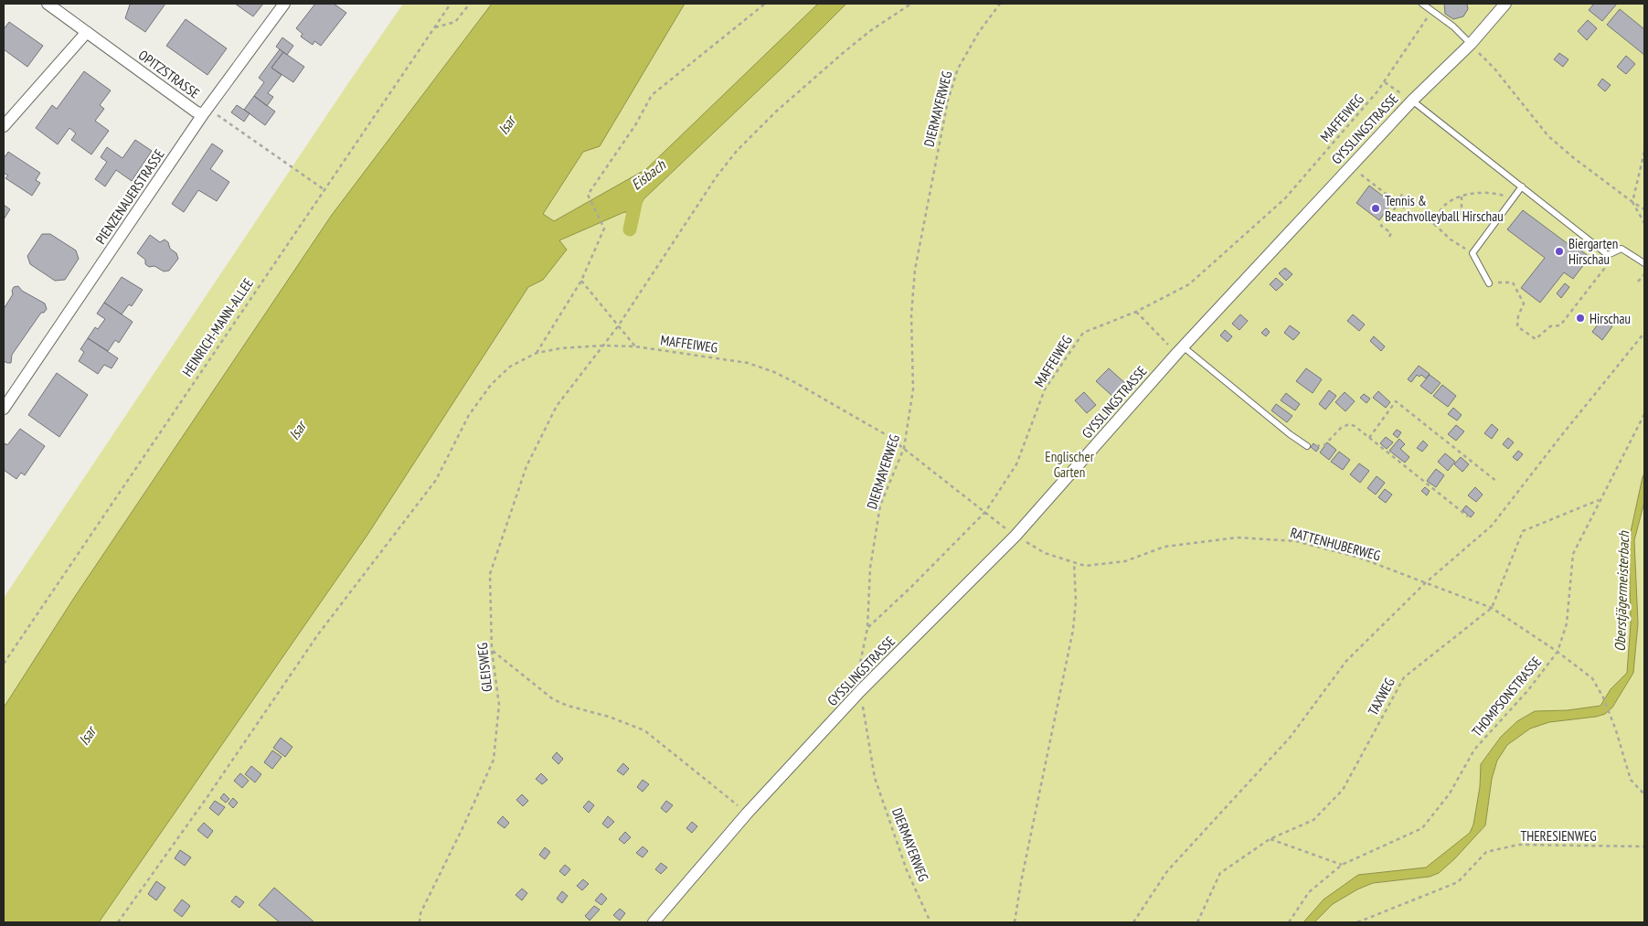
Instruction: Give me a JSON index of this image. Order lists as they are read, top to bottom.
{
  "streets": {
    "street": ["OPITZSTRASSE", "GYSSLINGSTRASSE", "PIENZENAUERSTRASSE"],
    "path": [
      "DIERMAYERWEG",
      "MAFFEIWEG",
      "HEINRICH-MANN-ALLEE",
      "RATTENHUBERWEG",
      "GLEISWEG",
      "TAXWEG",
      "THOMPSONSTRASSE",
      "THERESIENWEG"
    ]
  },
  "crossings": [
    ["OPITZSTRASSE", "PIENZENAUERSTRASSE"],
    ["OPITZSTRASSE", "HEINRICH-MANN-ALLEE"],
    ["DIERMAYERWEG", "MAFFEIWEG"],
    ["DIERMAYERWEG", "GYSSLINGSTRASSE"],
    ["MAFFEIWEG", "RATTENHUBERWEG"],
    ["MAFFEIWEG", "GLEISWEG"],
    ["GYSSLINGSTRASSE", "RATTENHUBERWEG"],
    ["RATTENHUBERWEG", "TAXWEG"],
    ["RATTENHUBERWEG", "THOMPSONSTRASSE"],
    ["TAXWEG", "THOMPSONSTRASSE"]
  ],
  "water": ["Isar", "Eisbach", "Oberstjägermeisterbach"],
  "parks": ["Englischer Garten"],
  "places": ["Tennis & Beachvolleyball Hirschau", "Biergarten Hirschau", "Hirschau"]
}
